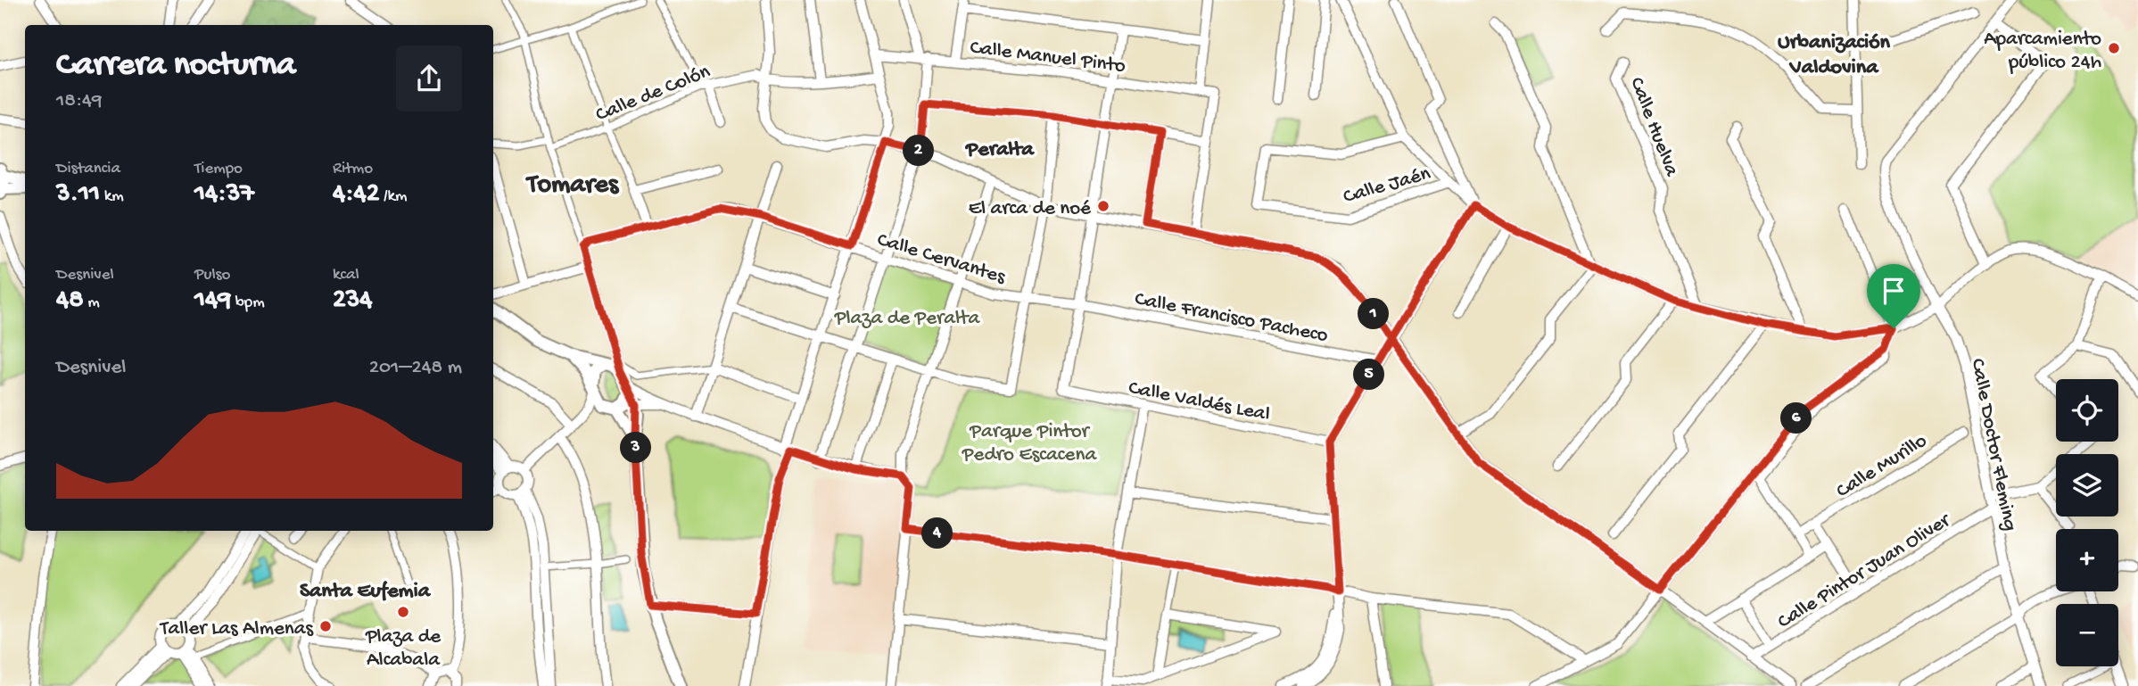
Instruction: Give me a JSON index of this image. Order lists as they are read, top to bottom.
{
  "streets": {
    "street": [
      "Calle Manuel Pinto",
      "Calle de Colón",
      "Calle Huelva",
      "Calle Jaén",
      "Calle Cervantes",
      "Calle Francisco Pacheco",
      "Calle Valdés Leal",
      "Calle Doctor Fleming",
      "Calle Murillo",
      "Calle Pintor Juan Oliver"
    ]
  },
  "crossings": [
    ["Calle Cervantes", "Calle Francisco Pacheco"],
    ["Calle Cervantes", "Calle Valdés Leal"],
    ["Calle Francisco Pacheco", "Calle Valdés Leal"],
    ["Calle Doctor Fleming", "Calle Pintor Juan Oliver"]
  ],
  "districts": [
    "Urbanización Valdovina",
    "Peralta",
    "Tomares",
    "Santa Eufemia"
  ],
  "parks": ["Plaza de Peralta", "Parque Pintor Pedro Escacena"],
  "places": [
    "Aparcamiento público 24h",
    "El arca de noé",
    "Plaza de Alcabala",
    "Taller Las Almenas"
  ],
  "page": {
    "heading": ["Carrera nocturna", "18:49"],
    "stats": [
      ["Distancia", "3.11 km"],
      ["Tiempo", "14:37"],
      ["Ritmo", "4:42 /km"],
      ["Desnivel", "48 m"],
      ["Pulso", "149 bpm"],
      ["kcal", "234"]
    ],
    "pins": [
      "2",
      "1",
      "5",
      "6",
      "3",
      "4"
    ],
    "chart": ["Desnivel", "201–248 m"],
    "map_buttons": ["+", "−"]
  }
}
